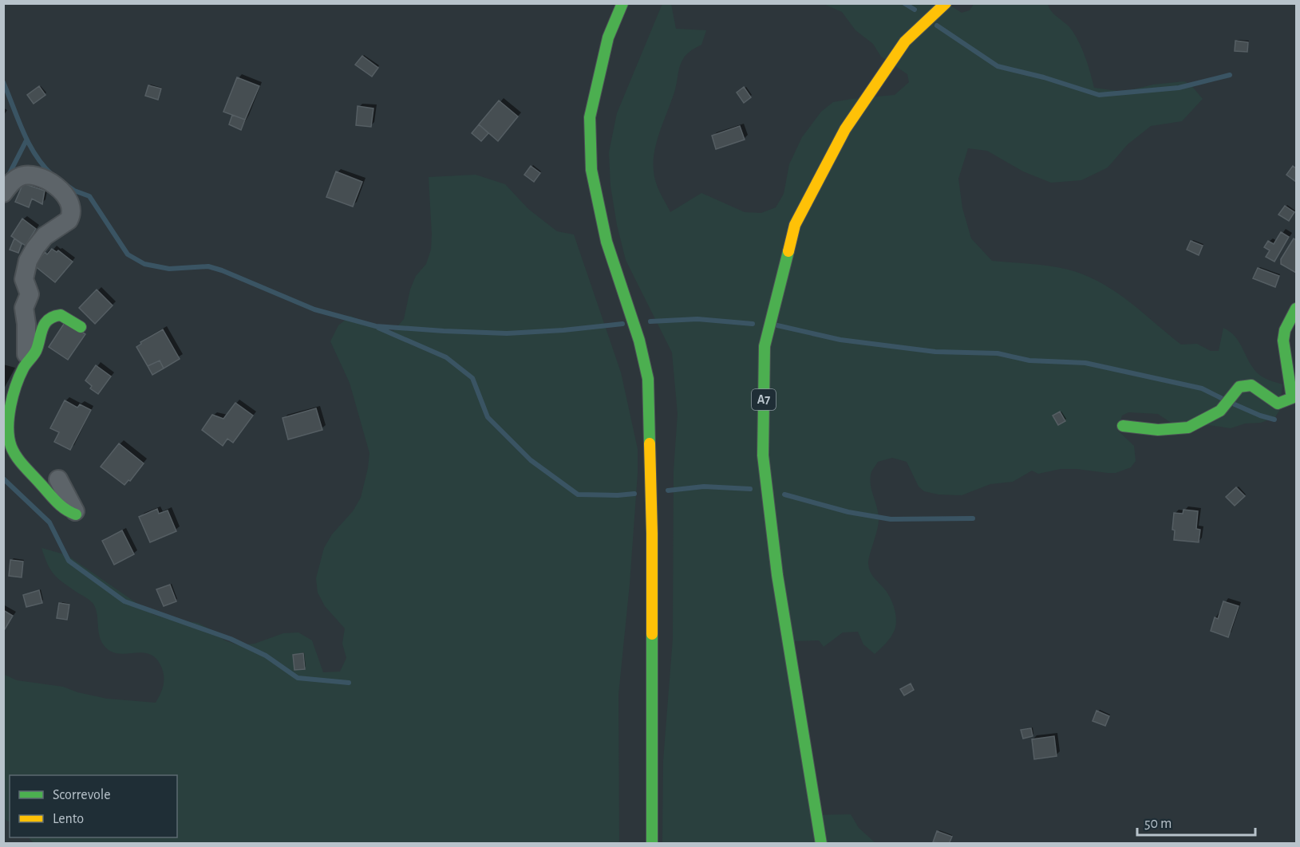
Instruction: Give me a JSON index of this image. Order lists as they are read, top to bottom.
{
  "streets": {
    "main road": ["A7"]
  },
  "legend": ["Scorrevole", "Lento"],
  "scale_bar": "50 m"
}
